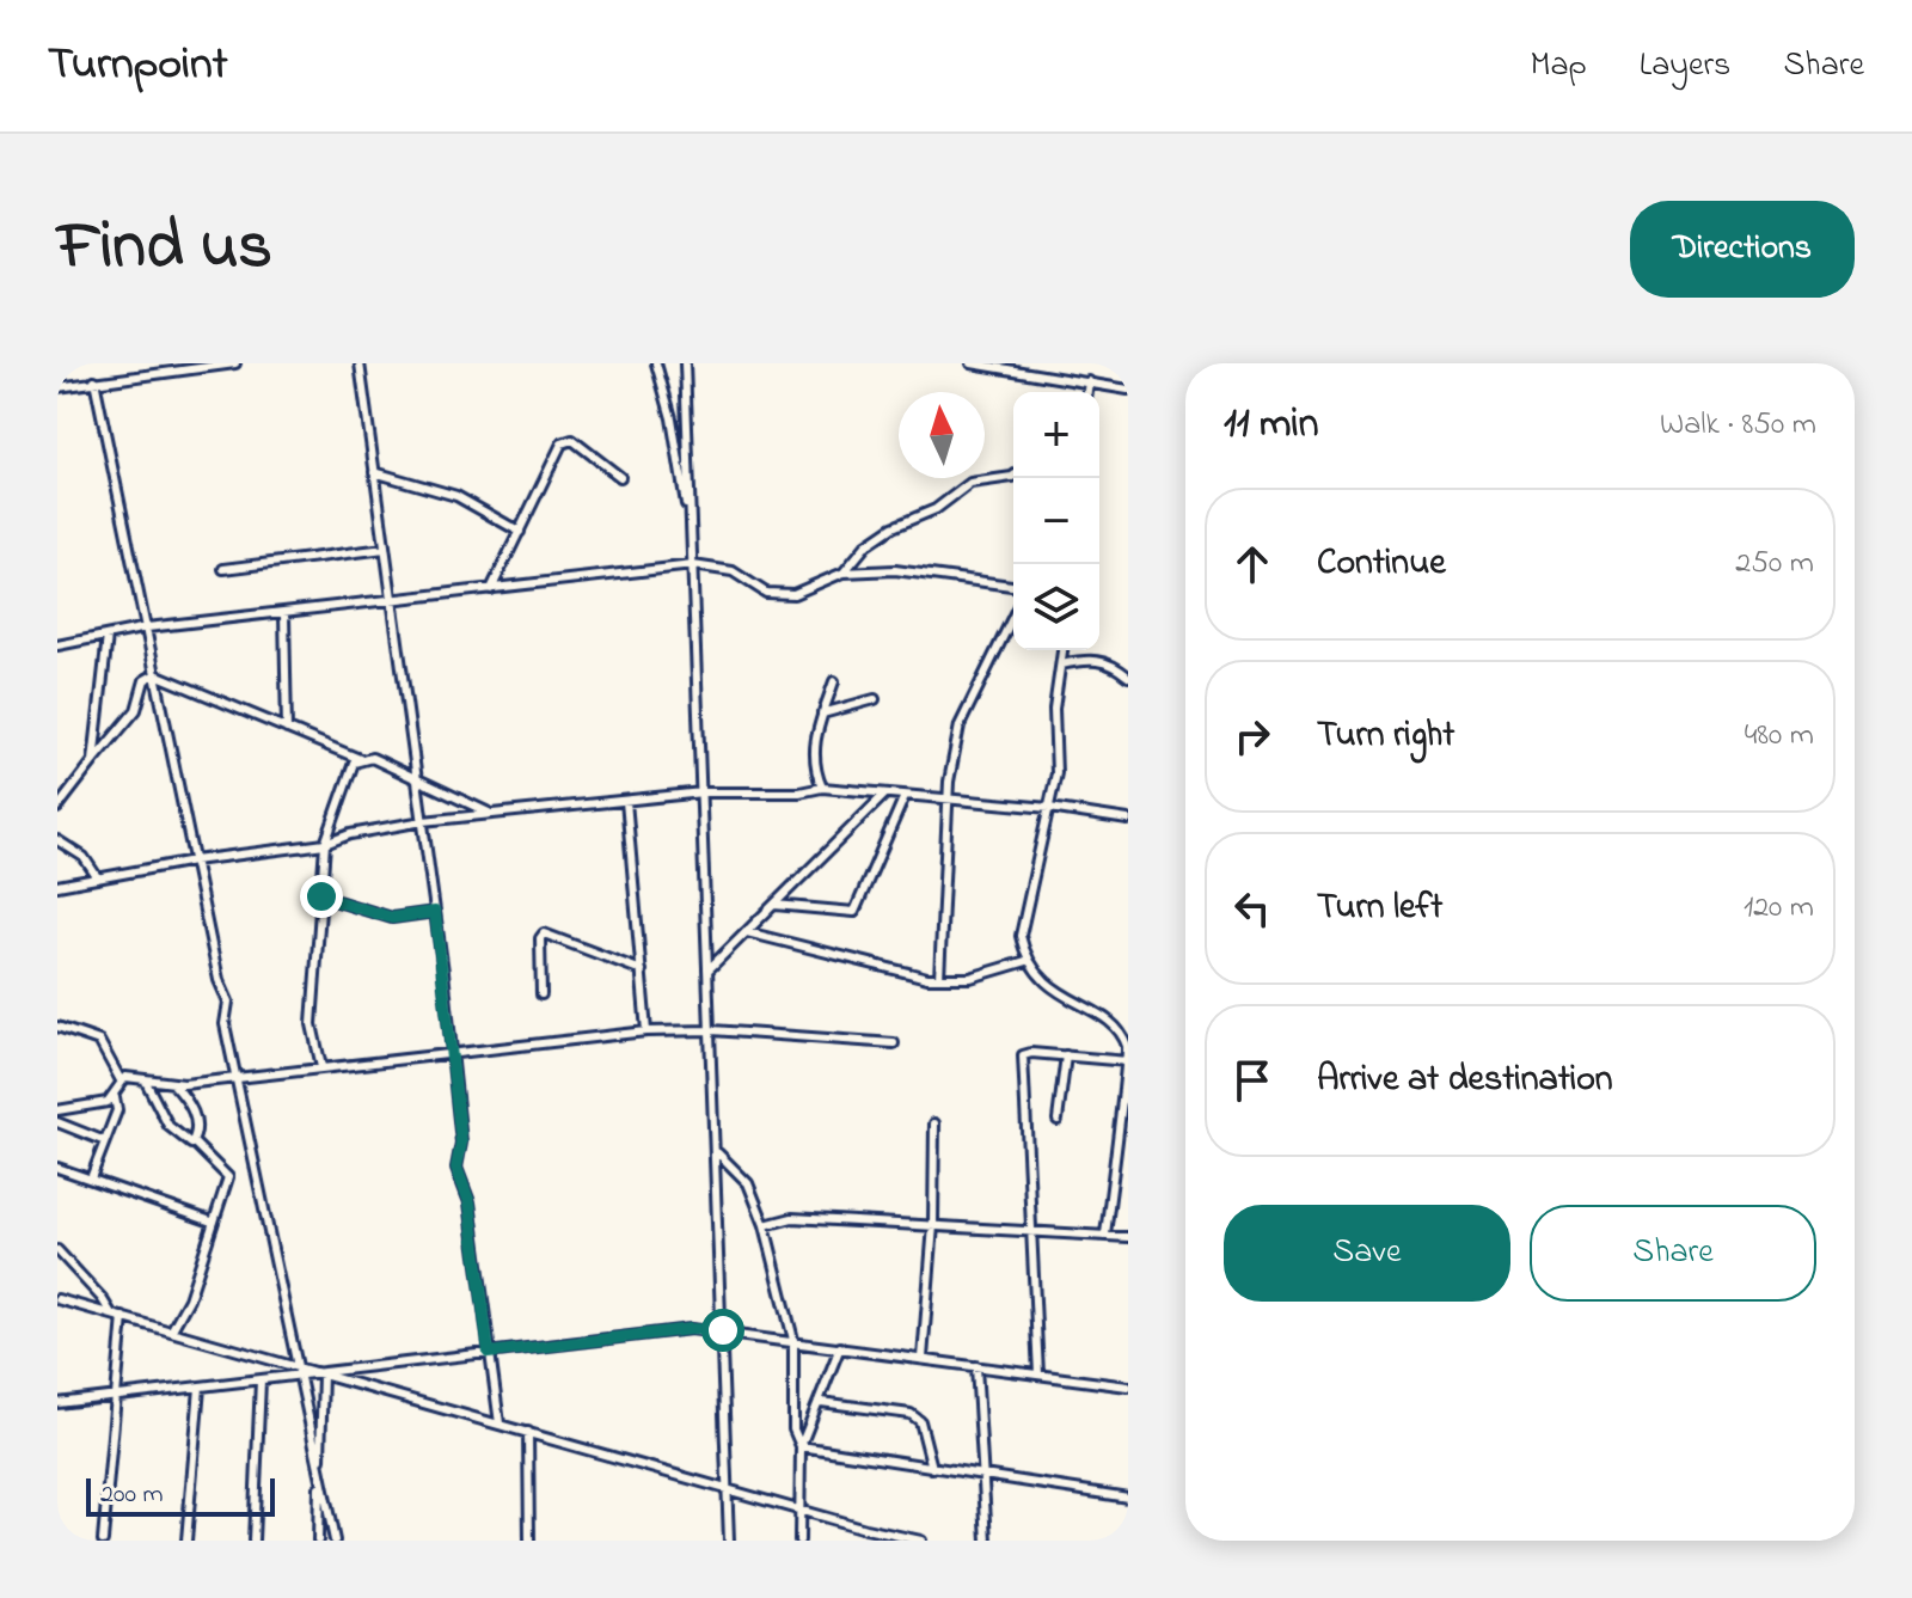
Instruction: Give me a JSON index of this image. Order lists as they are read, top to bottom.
{
  "scale_bar": "200 m",
  "north": "top",
  "page": {
    "header": "Turnpoint",
    "nav": ["Map", "Layers", "Share"],
    "title": "Find us",
    "buttons": [
      "Directions",
      ["Save", "Share"]
    ],
    "heading": ["11 min", "Walk · 850 m"],
    "map_buttons": ["+", "−"],
    "list": [
      ["Continue", "250 m"],
      ["Turn right", "480 m"],
      ["Turn left", "120 m"],
      "Arrive at destination"
    ],
    "scale": "200 m"
  }
}
